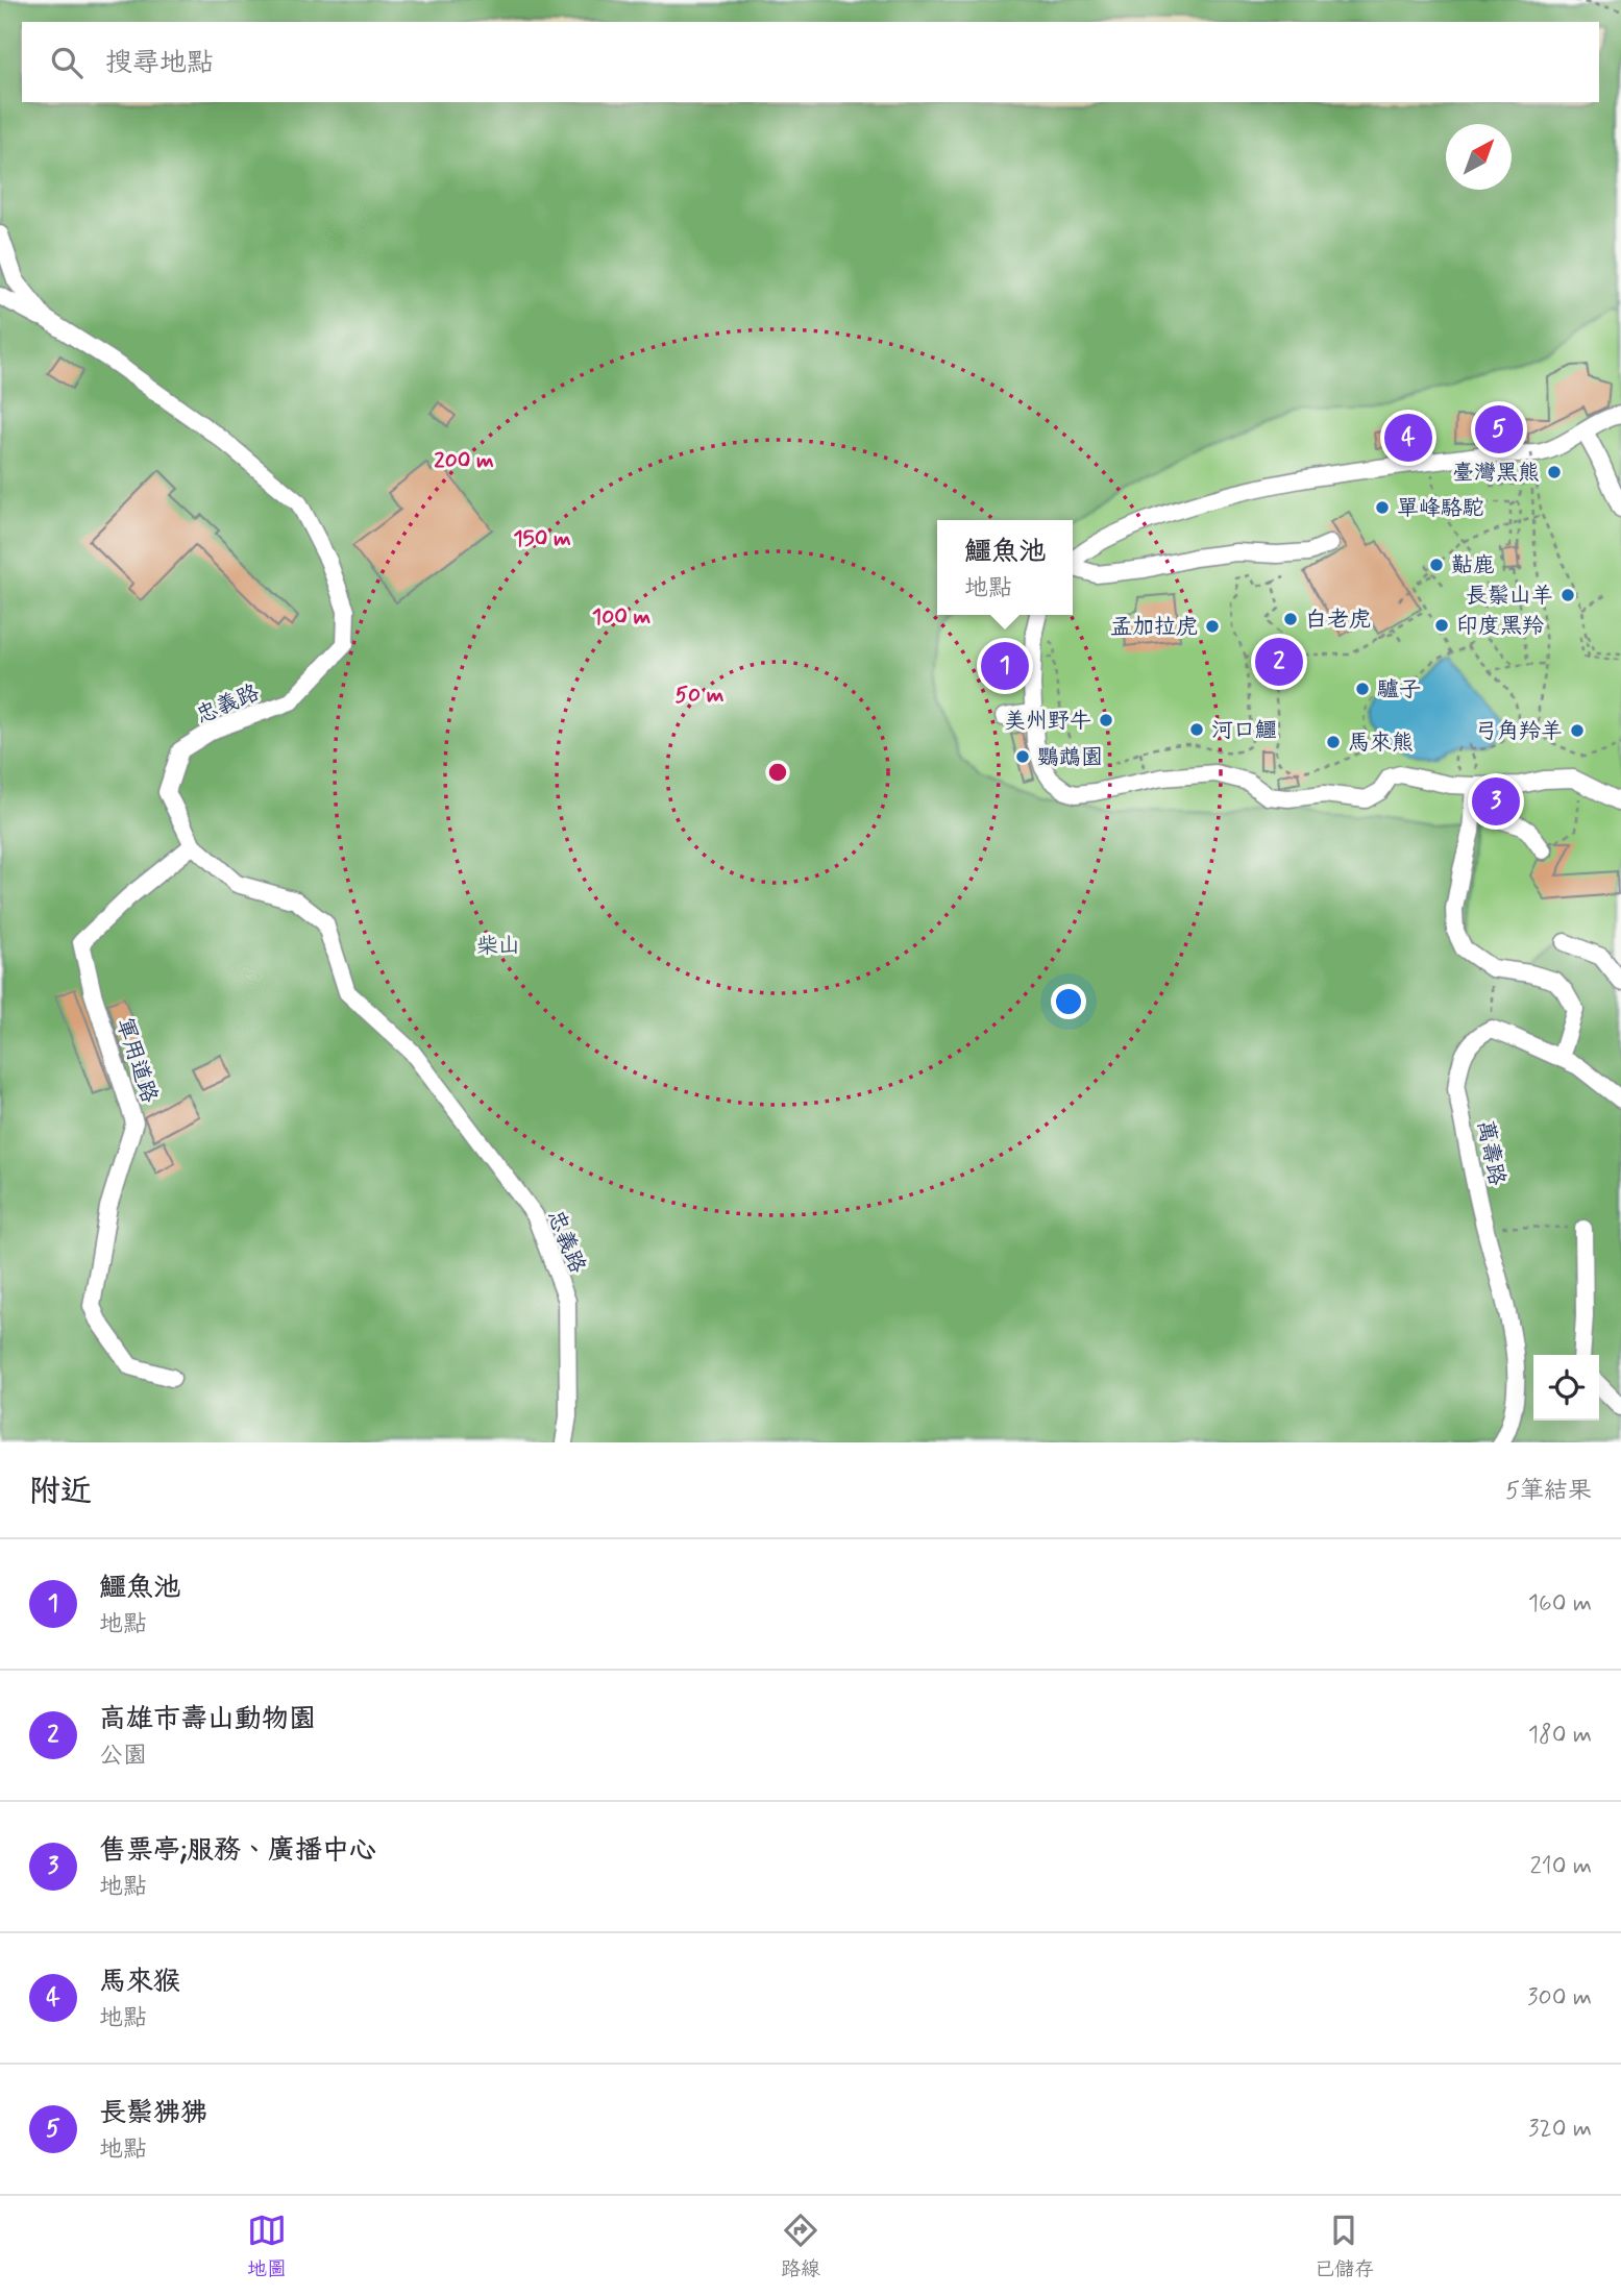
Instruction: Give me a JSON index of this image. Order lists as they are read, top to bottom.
{
  "streets": {
    "lane": ["忠義路", "軍用道路", "萬壽路"]
  },
  "crossings": [
    ["忠義路", "軍用道路"]
  ],
  "parks": ["柴山"],
  "places": [
    "臺灣黑熊",
    "單峰駱駝",
    "黇鹿",
    "長鬃山羊",
    "白老虎",
    "印度黑羚",
    "孟加拉虎",
    "驢子",
    "美州野牛",
    "河口鱷",
    "弓角羚羊",
    "馬來熊",
    "鸚鵡園"
  ],
  "north": "top right",
  "page": {
    "search": "搜尋地點",
    "pins": [
      "5",
      "4",
      "2",
      "1",
      "3"
    ],
    "popup": ["鱷魚池", "地點"],
    "heading": ["附近", "5筆結果"],
    "list": [
      {
        "mark": "1",
        "name": "鱷魚池",
        "note": "地點",
        "value": "160 m"
      },
      {
        "mark": "2",
        "name": "高雄市壽山動物園",
        "note": "公園",
        "value": "180 m"
      },
      {
        "mark": "3",
        "name": "售票亭;服務、廣播中心",
        "note": "地點",
        "value": "210 m"
      },
      {
        "mark": "4",
        "name": "馬來猴",
        "note": "地點",
        "value": "300 m"
      },
      {
        "mark": "5",
        "name": "長鬃狒狒",
        "note": "地點",
        "value": "320 m"
      }
    ],
    "nav": ["地圖", "路線", "已儲存"]
  },
  "rings": [
    "200 m",
    "150 m",
    "100 m",
    "50 m"
  ]
}
